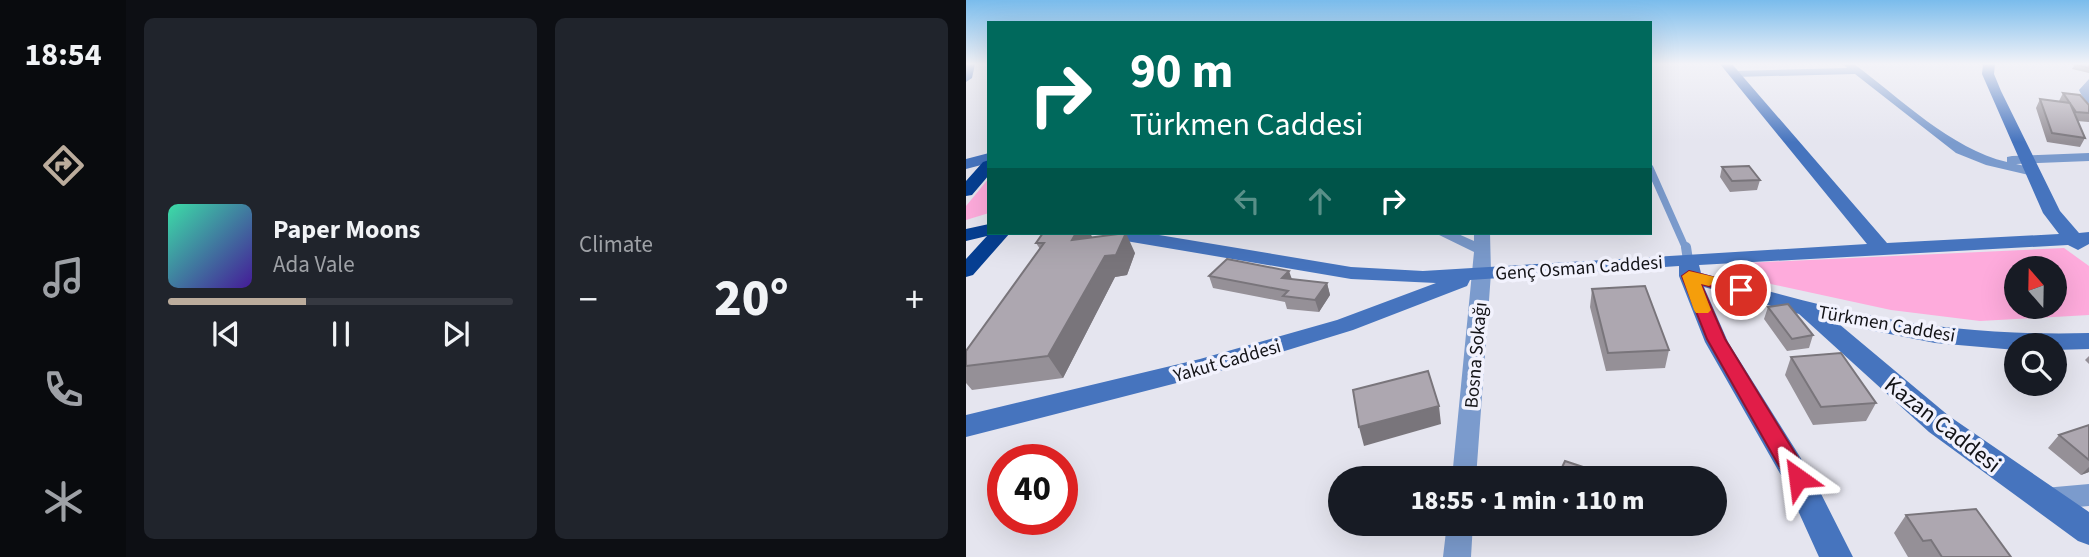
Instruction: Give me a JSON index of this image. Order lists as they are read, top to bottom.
{
  "streets": {
    "street": [
      "Genç Osman Caddesi",
      "Türkmen Caddesi",
      "Bosna Sokağı",
      "Yakut Caddesi",
      "Kazan Caddesi"
    ]
  },
  "crossings": [
    ["Genç Osman Caddesi", "Türkmen Caddesi"],
    ["Genç Osman Caddesi", "Bosna Sokağı"],
    ["Genç Osman Caddesi", "Yakut Caddesi"],
    ["Türkmen Caddesi", "Kazan Caddesi"],
    ["Bosna Sokağı", "Yakut Caddesi"]
  ],
  "north": "top",
  "page": {
    "tabs": "18:54",
    "tile": "Climate",
    "turn": ["90 m", "Türkmen Caddesi"],
    "song": ["Paper Moons", "Ada Vale"],
    "heat": ["−", "20°", "+"],
    "limit": "40",
    "trip": "18:55 · 1 min · 110 m"
  }
}
